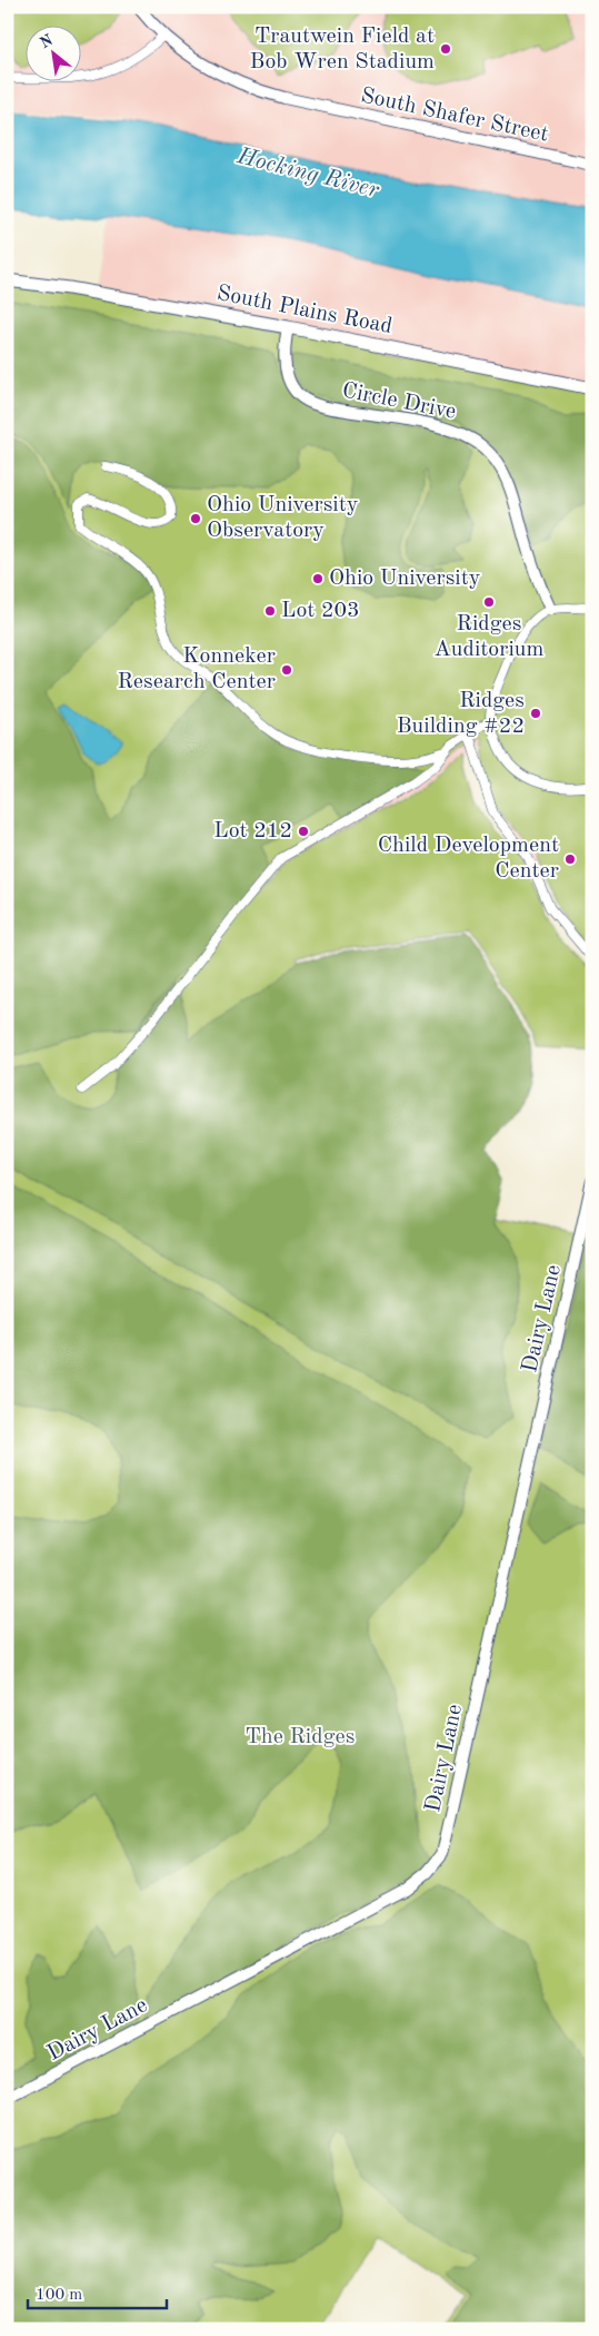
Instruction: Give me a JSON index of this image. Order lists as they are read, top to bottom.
{
  "streets": {
    "main road": ["South Plains Road"],
    "street": ["South Shafer Street", "Circle Drive", "Dairy Lane"]
  },
  "crossings": [
    ["South Plains Road", "Circle Drive"]
  ],
  "water": ["Hocking River"],
  "parks": ["The Ridges"],
  "places": [
    "Trautwein Field at Bob Wren Stadium",
    "Ohio University Observatory",
    "Ohio University",
    "Ridges Auditorium",
    "Lot 203",
    "Konneker Research Center",
    "Ridges Building #22",
    "Lot 212",
    "Child Development Center"
  ],
  "scale_bar": "100 m",
  "north": "top left"
}
